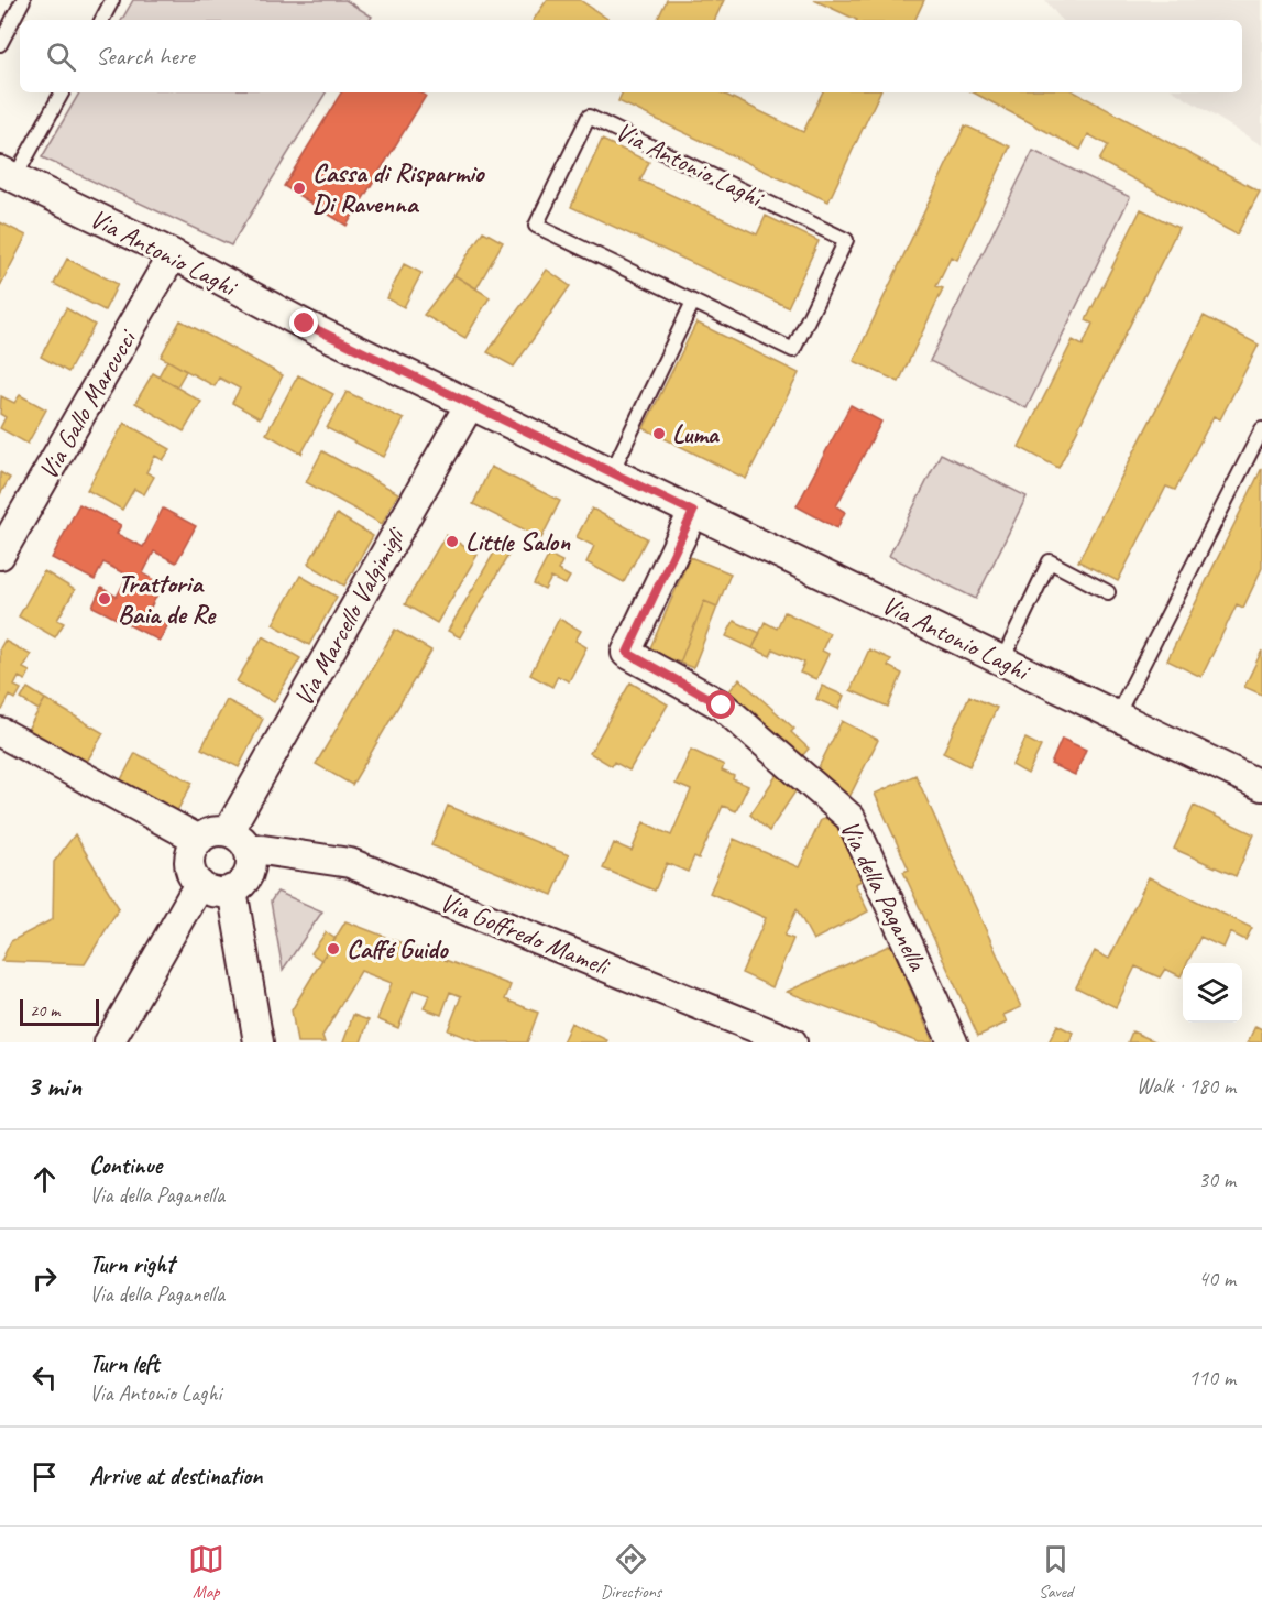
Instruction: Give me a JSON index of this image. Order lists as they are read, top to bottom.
{
  "streets": {
    "street": [
      "Via Antonio Laghi",
      "Via Gallo Marcucci",
      "Via Marcello Valgimigli",
      "Via della Paganella",
      "Via Goffredo Mameli"
    ]
  },
  "crossings": [
    ["Via Antonio Laghi", "Via Gallo Marcucci"],
    ["Via Antonio Laghi", "Via Marcello Valgimigli"],
    ["Via Antonio Laghi", "Via della Paganella"],
    ["Via Marcello Valgimigli", "Via Goffredo Mameli"]
  ],
  "places": [
    "Cassa di Risparmio Di Ravenna",
    "Luma",
    "Little Salon",
    "Trattoria Baia de Re",
    "Caffé Guido"
  ],
  "scale_bar": "20 m",
  "page": {
    "search": "Search here",
    "scale": "20 m",
    "heading": ["3 min", "Walk · 180 m"],
    "list": [
      ["Continue", "Via della Paganella", "30 m"],
      ["Turn right", "Via della Paganella", "40 m"],
      ["Turn left", "Via Antonio Laghi", "110 m"],
      "Arrive at destination"
    ],
    "nav": ["Map", "Directions", "Saved"]
  }
}
